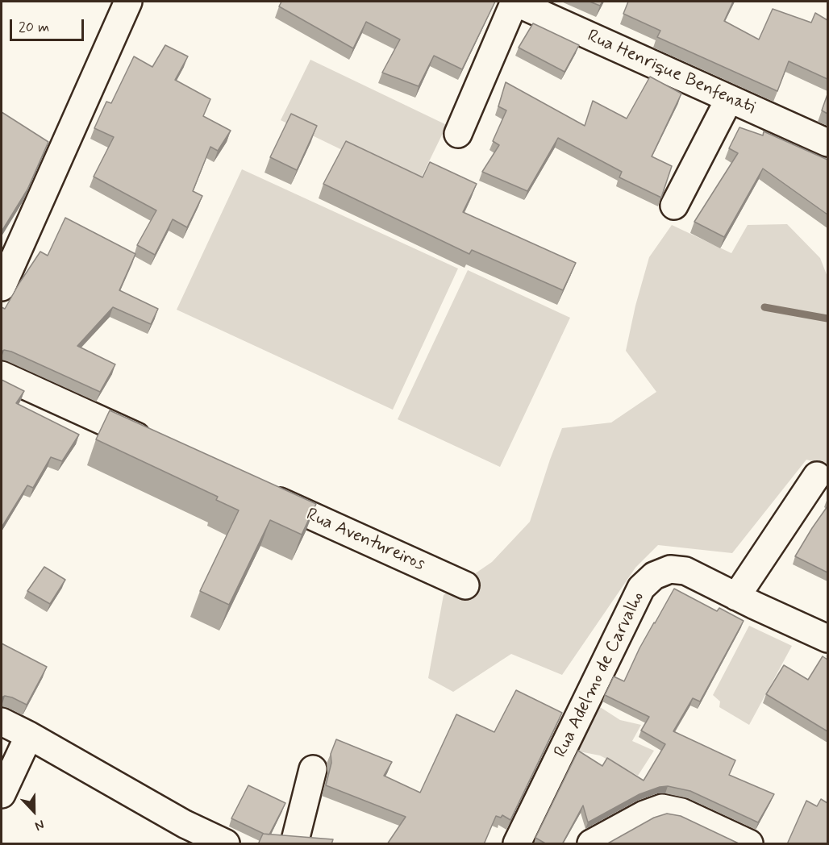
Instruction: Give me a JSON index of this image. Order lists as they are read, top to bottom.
{
  "streets": {
    "street": ["Rua Henrique Benfenati", "Rua Aventureiros", "Rua Adelmo de Carvalho"]
  },
  "scale_bar": "20 m",
  "north": "bottom"
}
